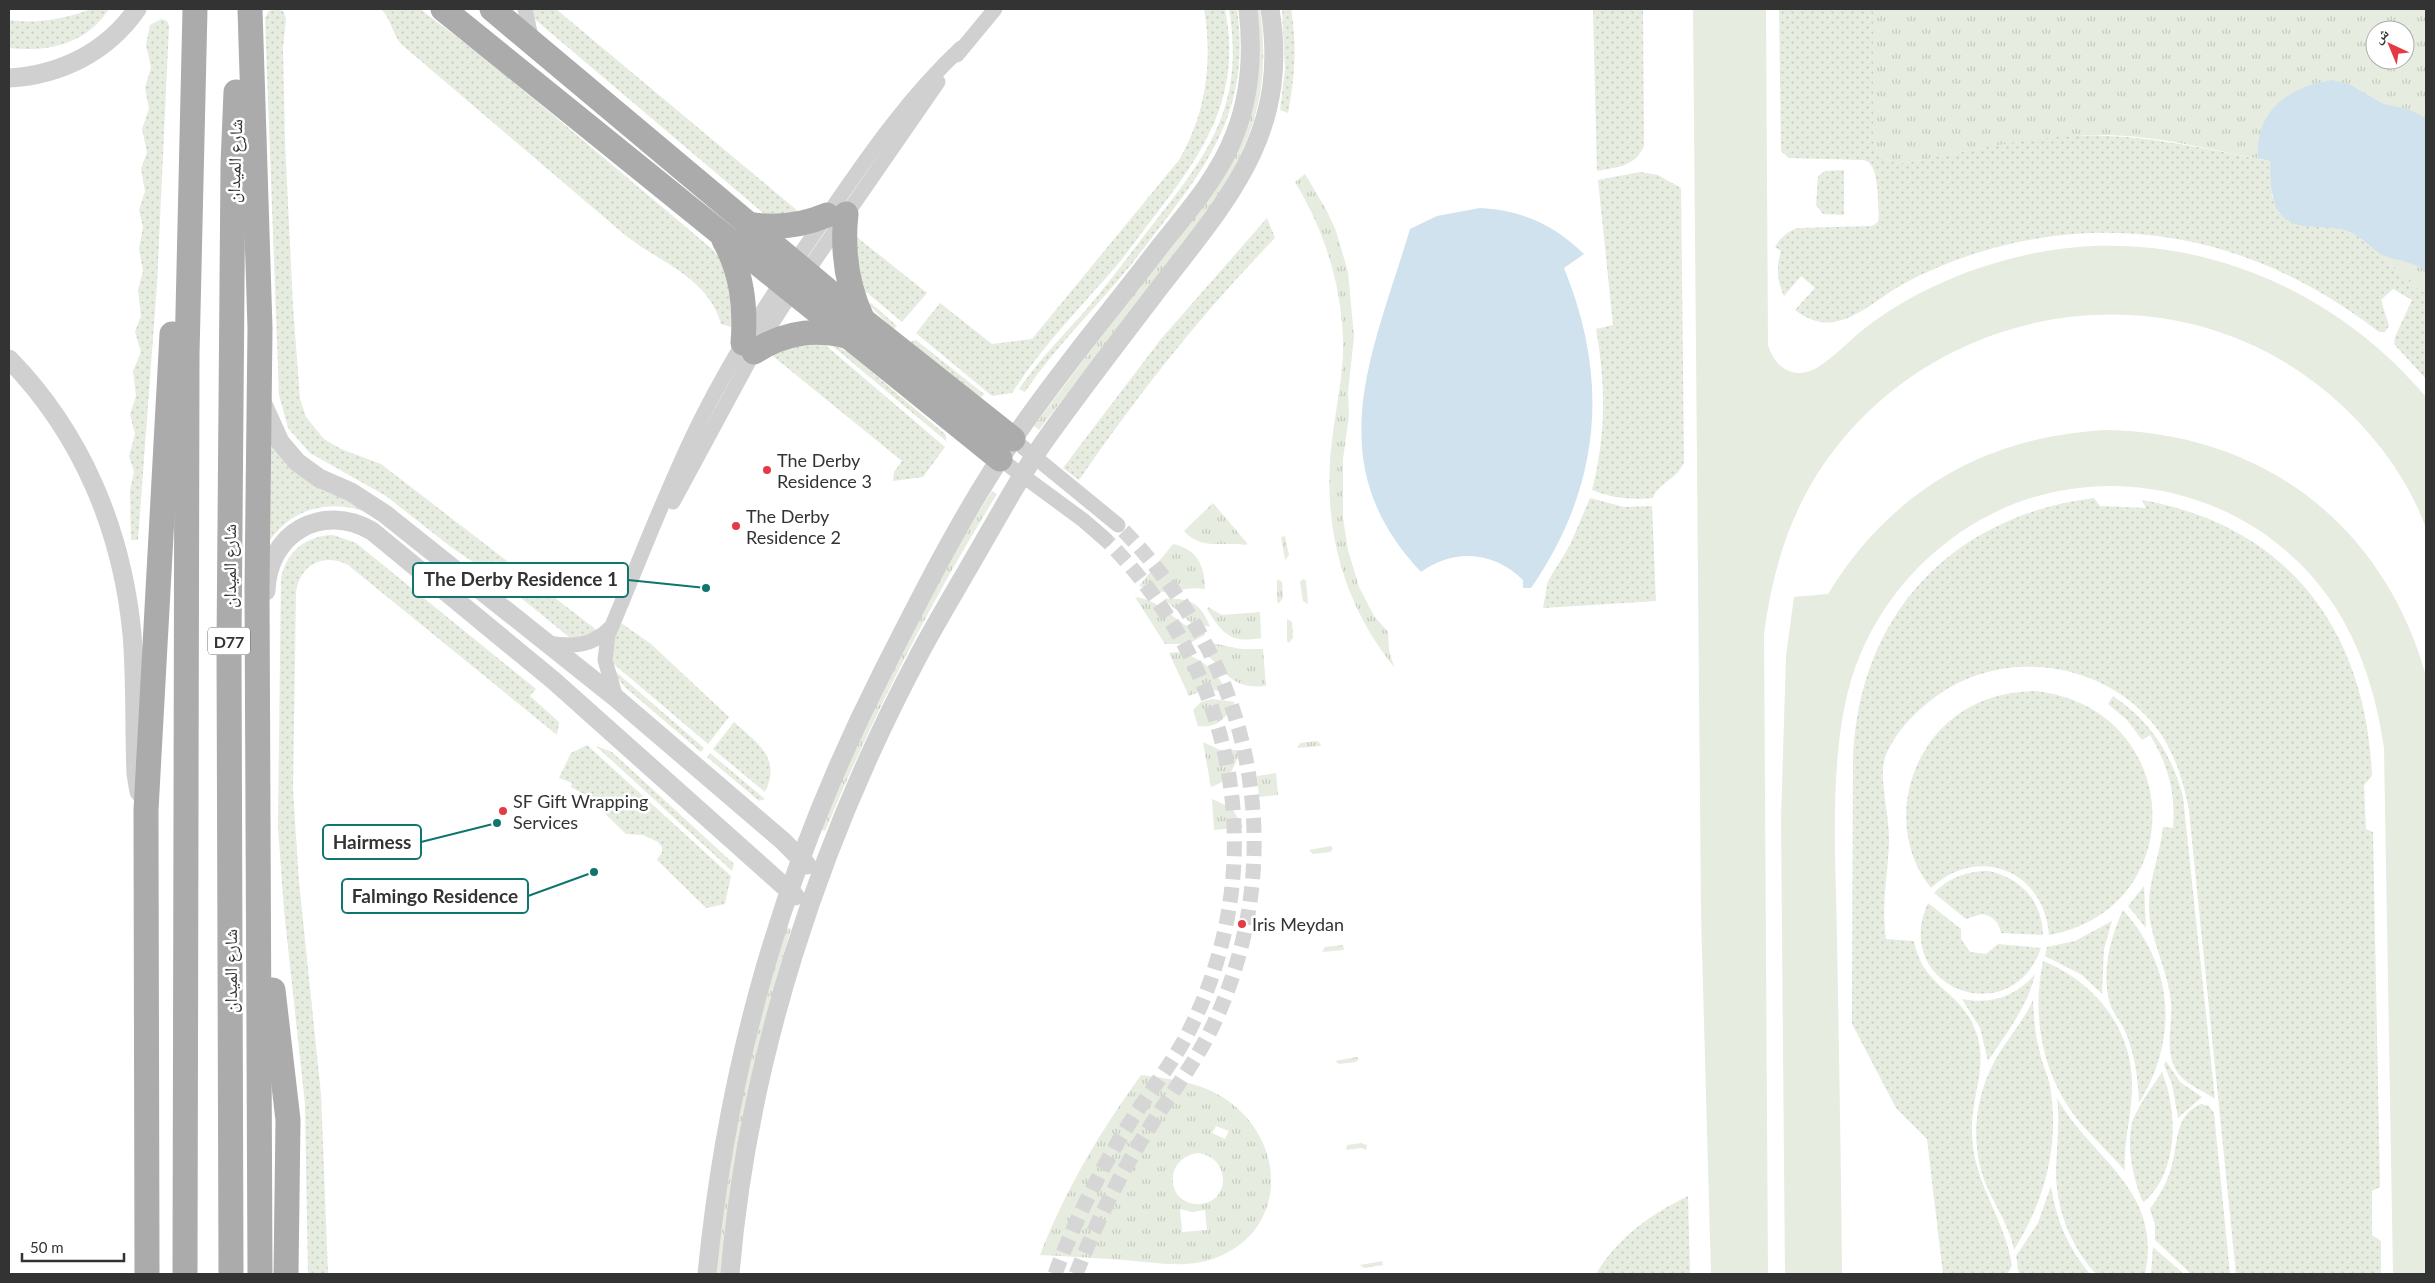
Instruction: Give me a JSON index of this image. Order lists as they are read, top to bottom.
{
  "streets": {
    "main road": ["شارع الميدان", "D77"]
  },
  "places": [
    "The Derby Residence 3",
    "The Derby Residence 2",
    "The Derby Residence 1",
    "SF Gift Wrapping Services",
    "Hairmess",
    "Falmingo Residence",
    "Iris Meydan"
  ],
  "scale_bar": "50 m",
  "north": "top left"
}
